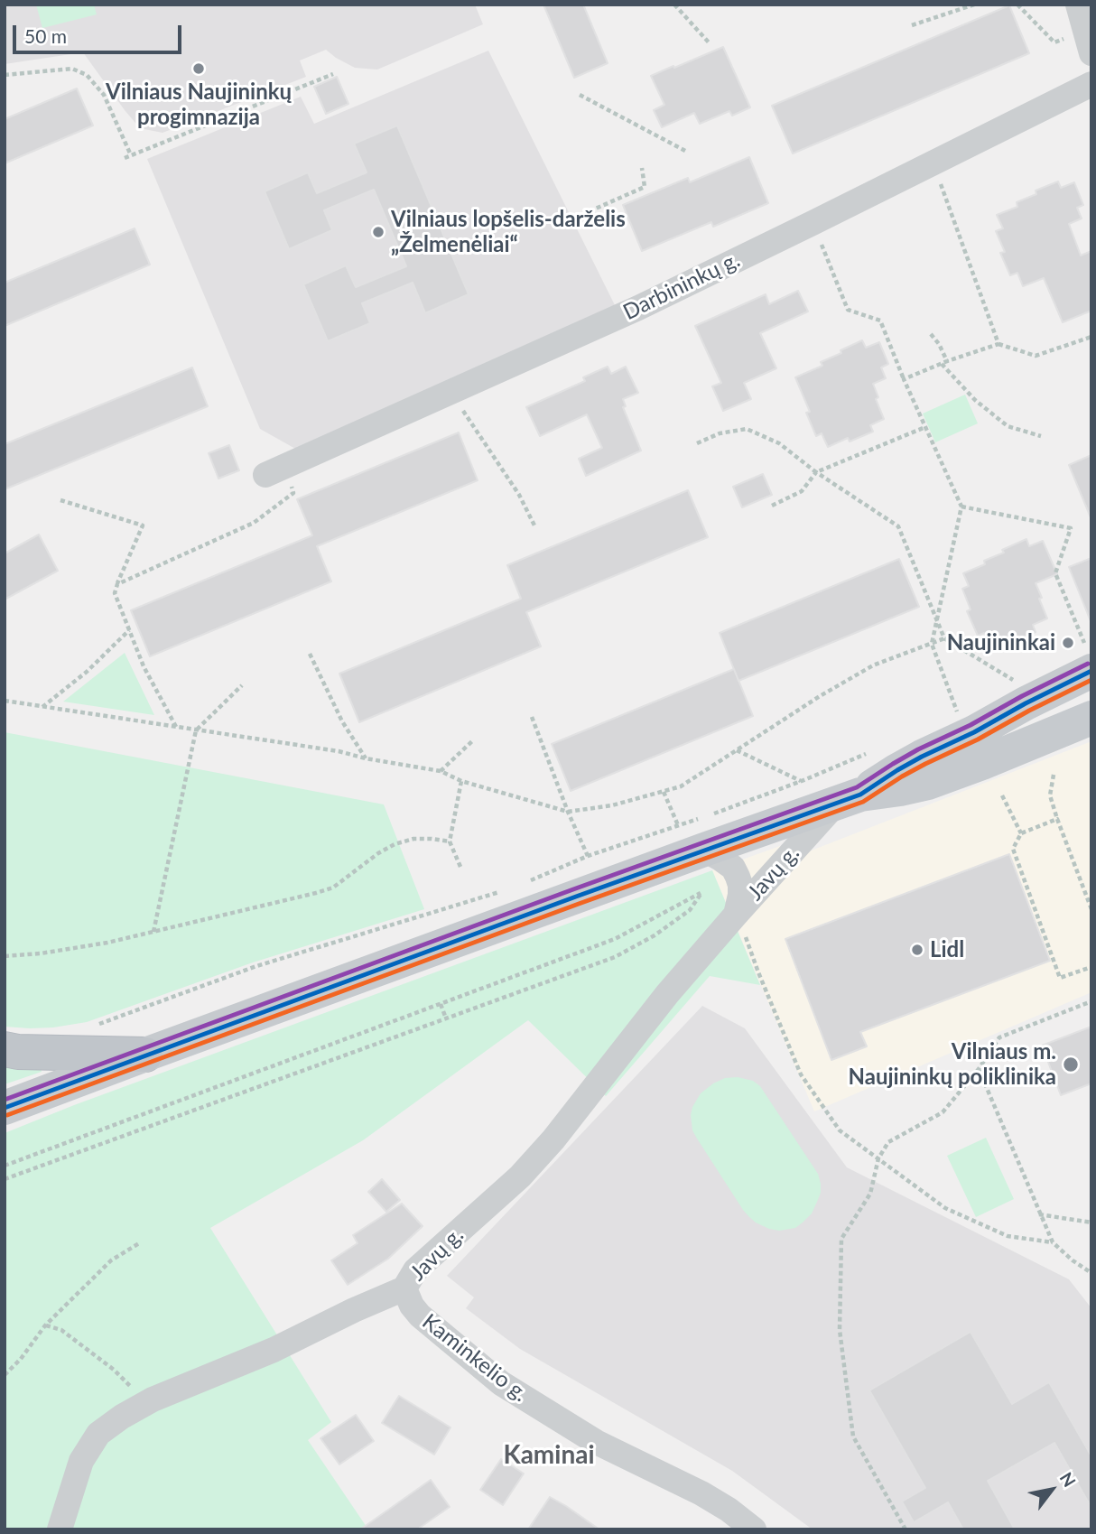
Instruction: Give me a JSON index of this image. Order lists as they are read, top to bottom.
{
  "streets": {
    "street": ["Darbininkų g.", "Javų g.", "Kaminkelio g."]
  },
  "crossings": [
    ["Javų g.", "Kaminkelio g."]
  ],
  "districts": ["Kaminai"],
  "places": [
    "Vilniaus Naujininkų progimnazija",
    "Vilniaus lopšelis-darželis „Želmenėliai“",
    "Naujininkai",
    "Lidl",
    "Vilniaus m. Naujininkų poliklinika"
  ],
  "scale_bar": "50 m",
  "north": "top right"
}
